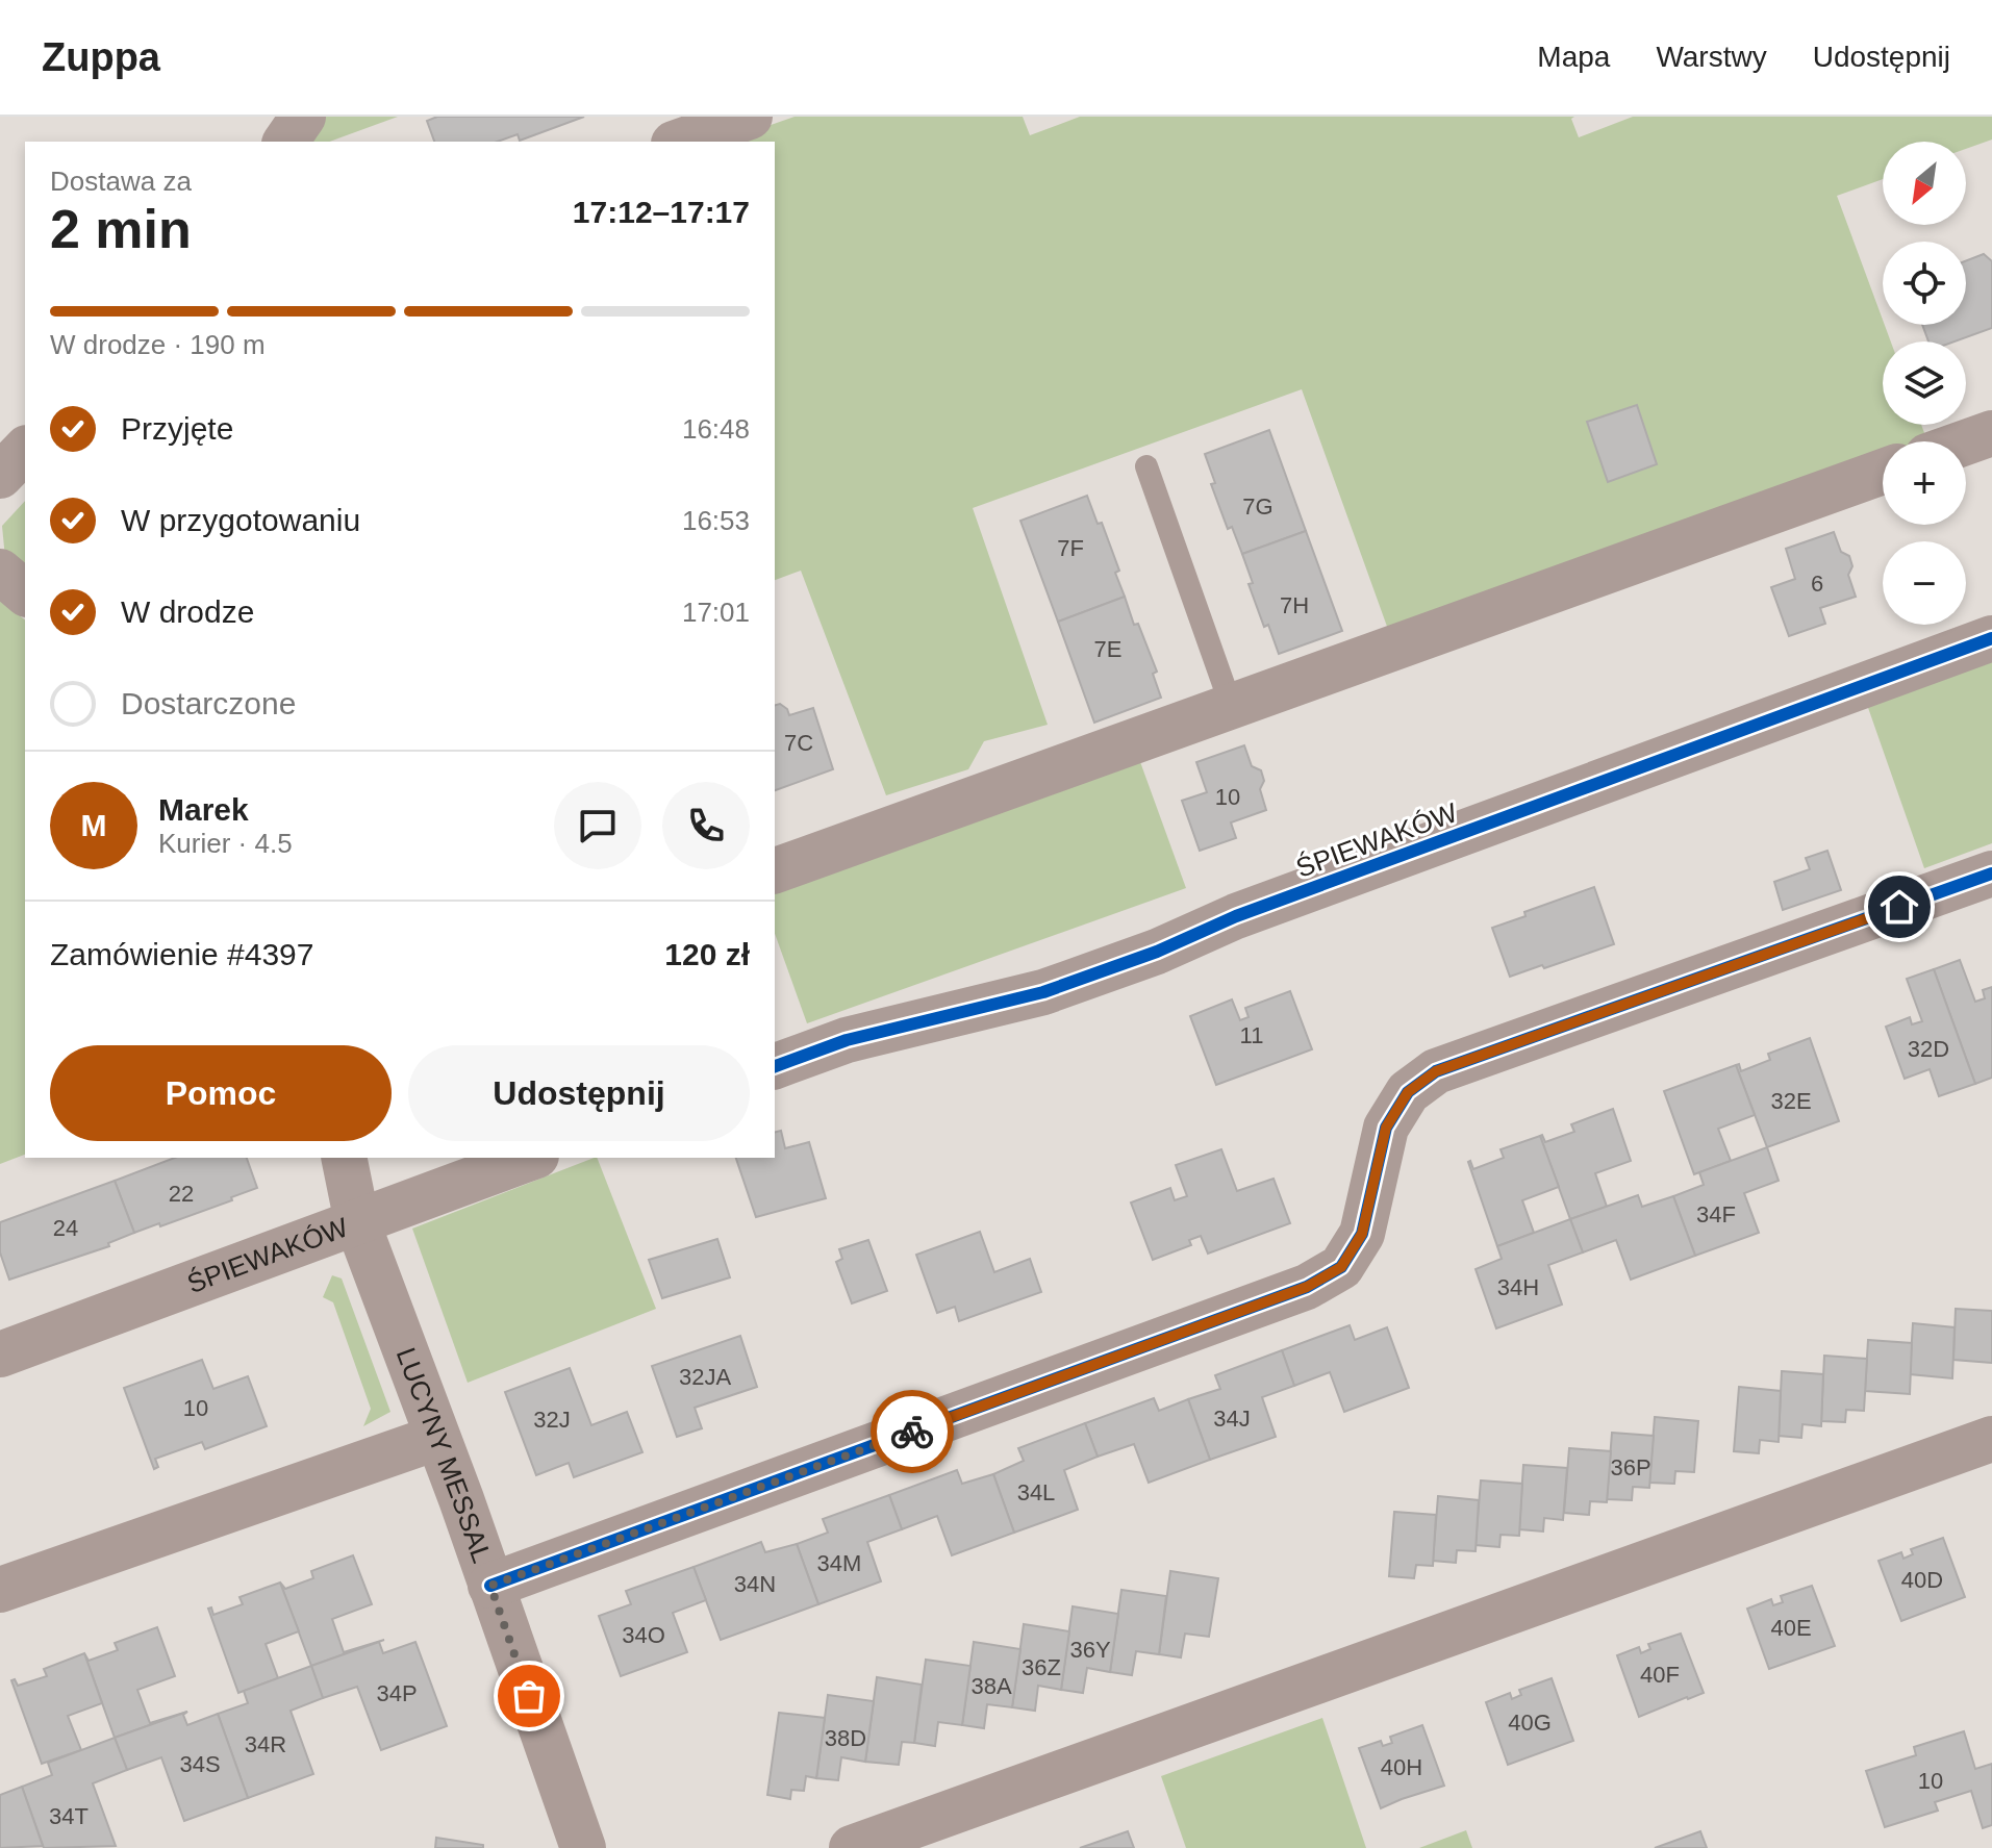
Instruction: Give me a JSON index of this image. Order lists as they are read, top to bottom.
{
  "streets": {
    "street": ["ŚPIEWAKÓW", "LUCYNY MESSAL"]
  },
  "crossings": [
    ["ŚPIEWAKÓW", "LUCYNY MESSAL"]
  ],
  "house_numbers": [
    "7G",
    "7F",
    "6",
    "7H",
    "7E",
    "7C",
    "10",
    "11",
    "32D",
    "32E",
    "22",
    "34F",
    "24",
    "34H",
    "32JA",
    "10",
    "34J",
    "32J",
    "36P",
    "34L",
    "34M",
    "40D",
    "34N",
    "40E",
    "34O",
    "36Y",
    "36Z",
    "40F",
    "38A",
    "34P",
    "40G",
    "38D",
    "34R",
    "34S",
    "40H",
    "10",
    "34T"
  ],
  "north": "bottom left",
  "page": {
    "header": "Zuppa",
    "nav": ["Mapa", "Warstwy", "Udostępnij"],
    "map_buttons": ["+", "−"],
    "heading": ["2 min", "Dostawa za", "17:12–17:17"],
    "panel": [
      "Marek",
      "Kurier · 4.5",
      "Zamówienie #4397",
      "120 zł"
    ],
    "bar": "W drodze · 190 m",
    "list": [
      ["Przyjęte", "16:48"],
      ["W przygotowaniu", "16:53"],
      ["W drodze", "17:01"],
      "Dostarczone"
    ],
    "round": "M",
    "buttons": ["Pomoc", "Udostępnij"]
  }
}
